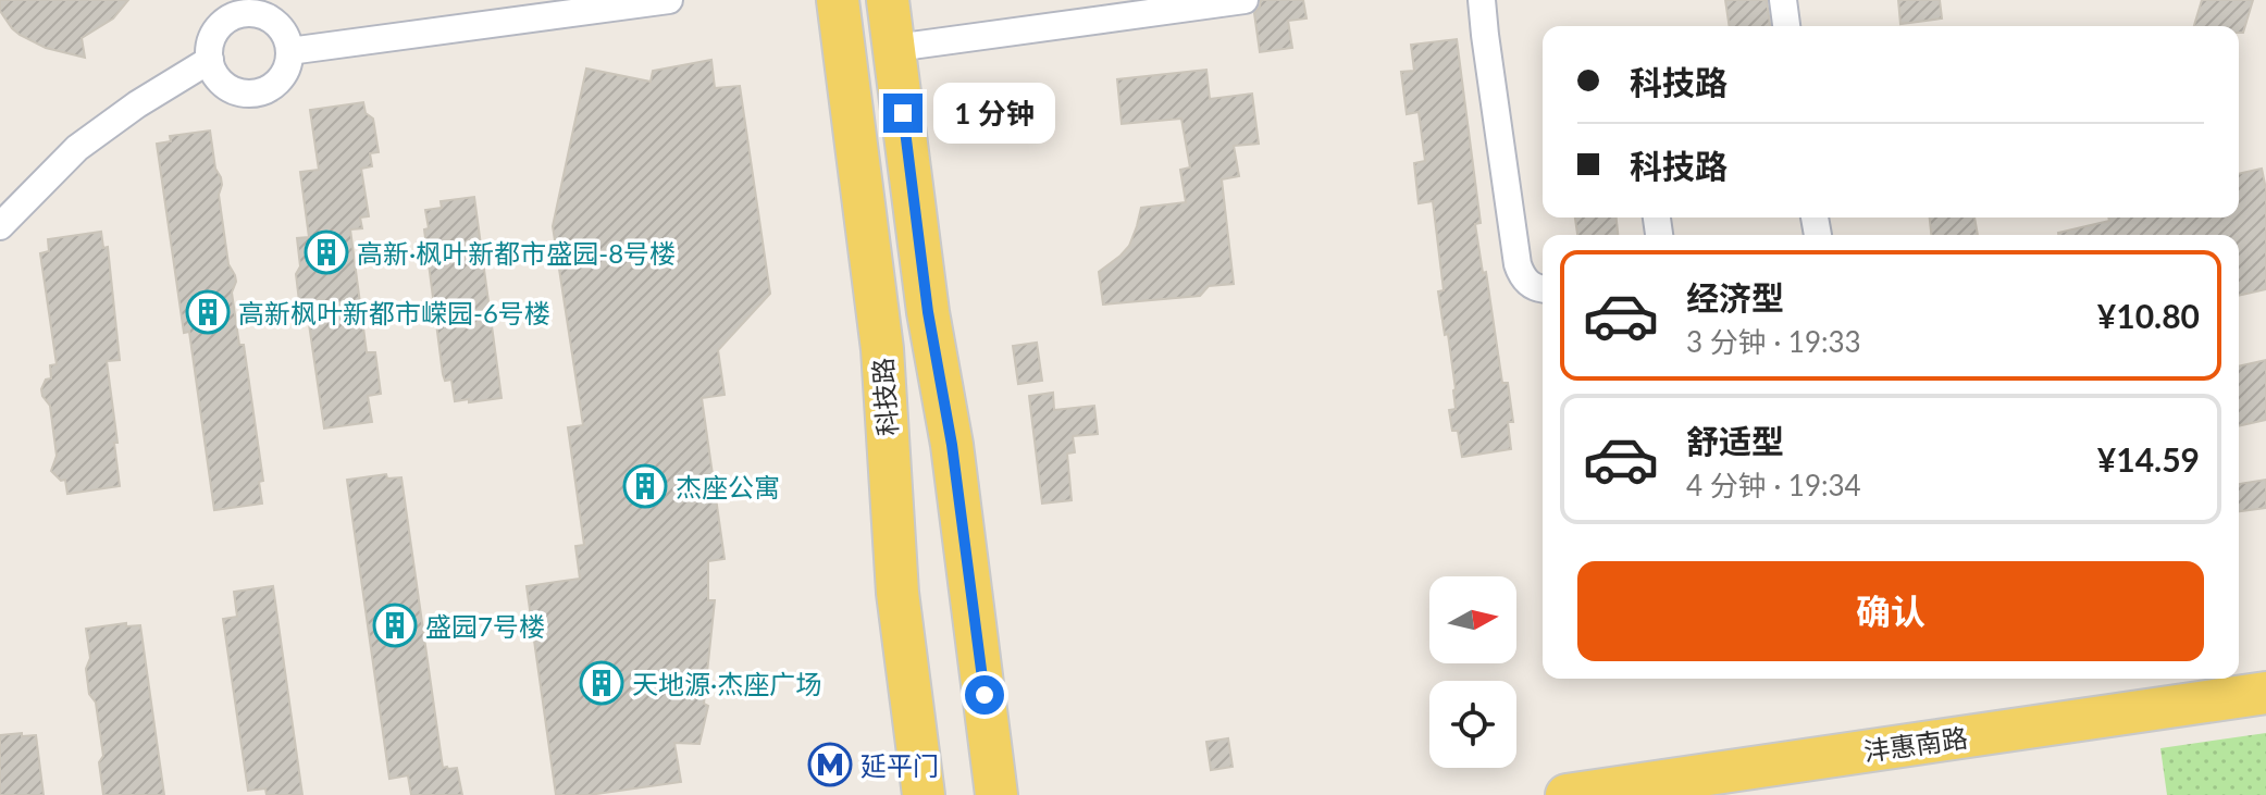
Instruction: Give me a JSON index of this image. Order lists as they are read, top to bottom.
{
  "streets": {
    "main road": ["科技路", "沣惠南路"]
  },
  "places": {
    "building": [
      "高新·枫叶新都市盛园-8号楼",
      "高新枫叶新都市嵘园-6号楼",
      "杰座公寓",
      "盛园7号楼",
      "天地源·杰座广场"
    ],
    "metro station": ["延平门"]
  },
  "north": "right",
  "page": {
    "banner": ["科技路", "科技路"],
    "bubble": "1 分钟",
    "list": [
      {
        "name": "经济型",
        "note": "3 分钟 · 19:33",
        "value": "¥10.80"
      },
      {
        "name": "舒适型",
        "note": "4 分钟 · 19:34",
        "value": "¥14.59"
      }
    ],
    "buttons": "确认"
  }
}
